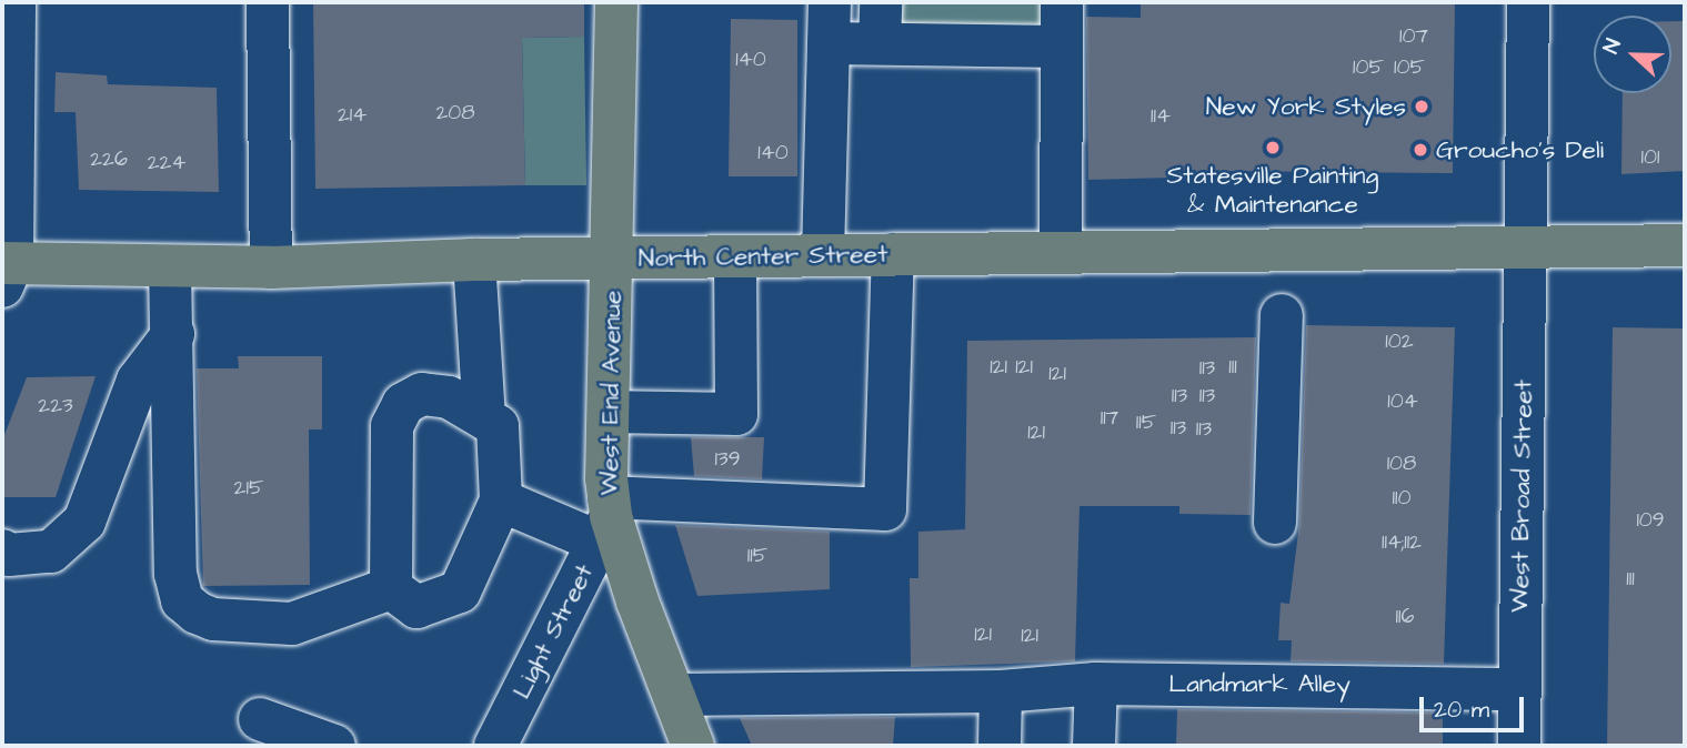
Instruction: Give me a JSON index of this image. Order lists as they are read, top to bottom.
{
  "streets": {
    "main road": ["North Center Street", "West End Avenue"],
    "street": ["West Broad Street", "Light Street", "Landmark Alley"]
  },
  "crossings": [
    ["North Center Street", "West End Avenue"],
    ["North Center Street", "West Broad Street"],
    ["West End Avenue", "Light Street"],
    ["West End Avenue", "Landmark Alley"],
    ["West Broad Street", "Landmark Alley"]
  ],
  "places": ["New York Styles", "Statesville Painting & Maintenance", "Groucho's Deli"],
  "house_numbers": [
    "107",
    "140",
    "105",
    "105",
    "208",
    "214",
    "114",
    "140",
    "101",
    "226",
    "224",
    "102",
    "121",
    "121",
    "111",
    "113",
    "121",
    "113",
    "113",
    "104",
    "223",
    "117",
    "115",
    "113",
    "113",
    "121",
    "139",
    "108",
    "215",
    "110",
    "109",
    "114;112",
    "115",
    "111",
    "116",
    "121",
    "121"
  ],
  "scale_bar": "20 m",
  "north": "left"
}
